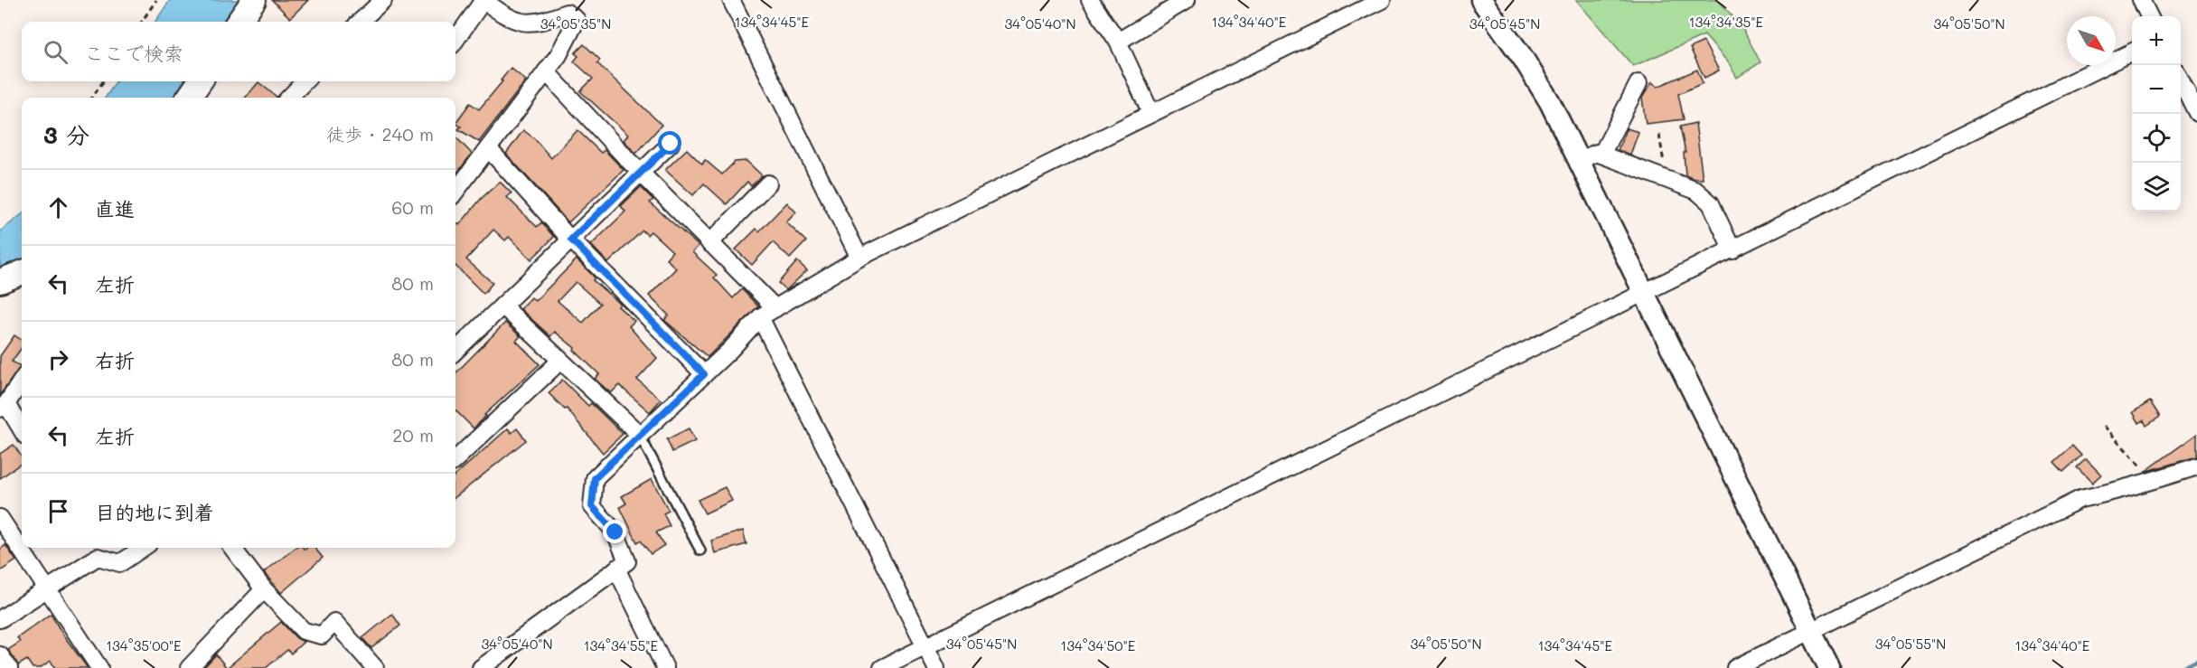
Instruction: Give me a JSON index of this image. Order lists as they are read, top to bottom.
{
  "north": "bottom right",
  "page": {
    "map_buttons": ["+", "−"],
    "search": "ここで検索",
    "heading": ["3 分", "徒歩 · 240 m"],
    "list": [
      ["直進", "60 m"],
      ["左折", "80 m"],
      ["右折", "80 m"],
      ["左折", "20 m"],
      "目的地に到着"
    ]
  },
  "coordinates": [
    "134°34'45\"E",
    "134°34'40\"E",
    "134°34'35\"E",
    "34°05'35\"N",
    "34°05'40\"N",
    "34°05'45\"N",
    "34°05'50\"N",
    "34°05'55\"N",
    "134°35'00\"E",
    "134°34'55\"E",
    "134°34'50\"E"
  ]
}
